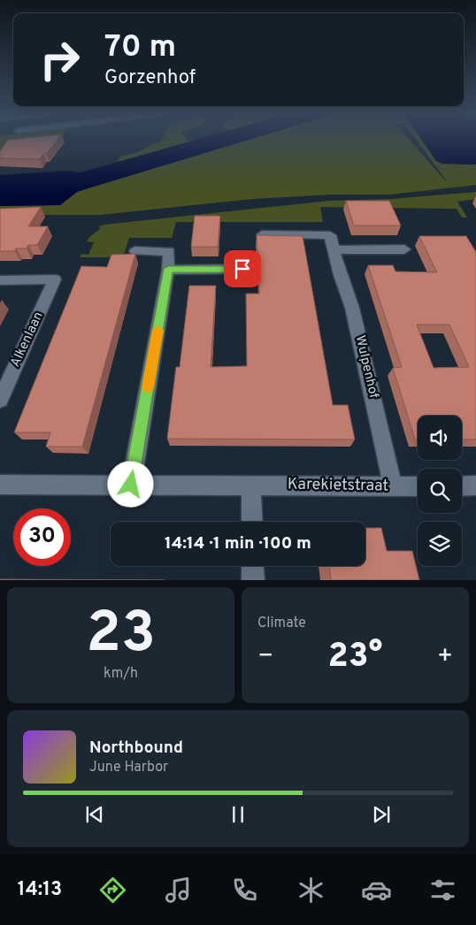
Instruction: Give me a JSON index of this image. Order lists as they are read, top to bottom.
{
  "streets": {
    "street": ["Alkenlaan", "Wulpenhof", "Karekietstraat"]
  },
  "crossings": [
    ["Wulpenhof", "Karekietstraat"]
  ],
  "page": {
    "turn": ["70 m", "Gorzenhof"],
    "limit": "30",
    "trip": "14:14 · 1 min · 100 m",
    "tile": [
      ["23", "km/h"],
      "Climate"
    ],
    "heat": ["−", "23°", "+"],
    "song": ["Northbound", "June Harbor"],
    "tabs": "14:13"
  }
}
